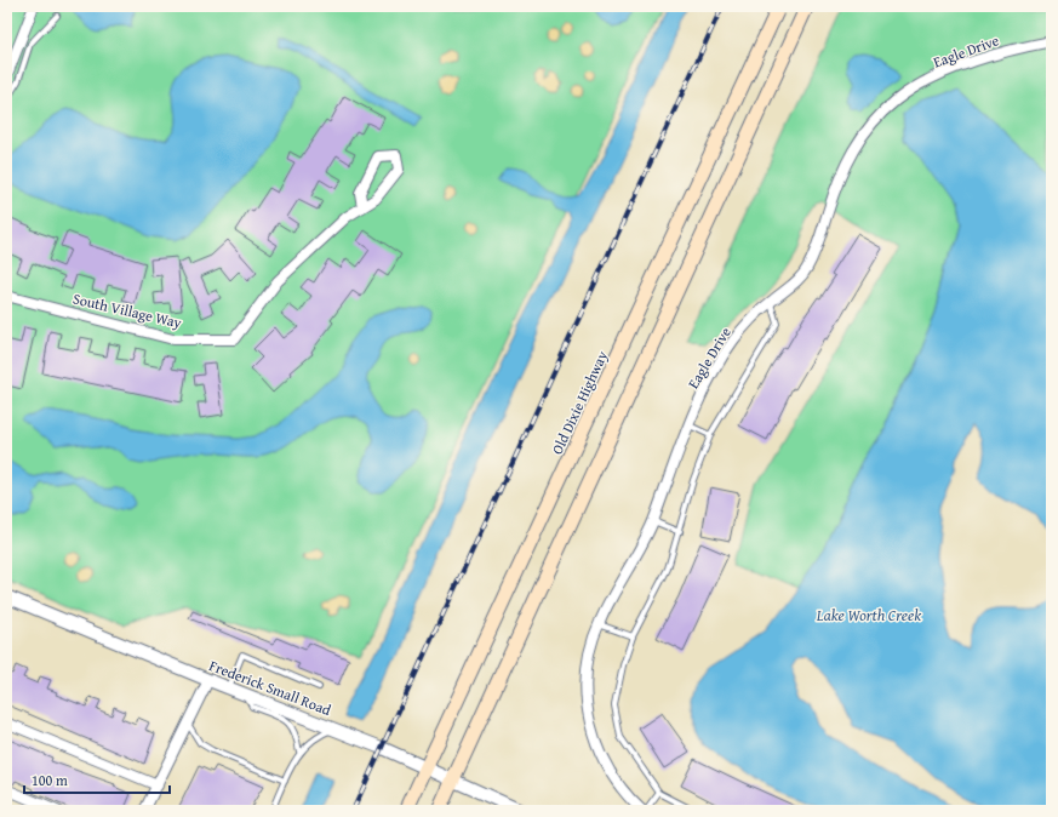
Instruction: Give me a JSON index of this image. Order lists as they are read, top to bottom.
{
  "streets": {
    "main road": ["Old Dixie Highway"],
    "street": ["Eagle Drive", "South Village Way", "Frederick Small Road"]
  },
  "crossings": [
    ["Old Dixie Highway", "Frederick Small Road"]
  ],
  "water": ["Lake Worth Creek"],
  "scale_bar": "100 m"
}
